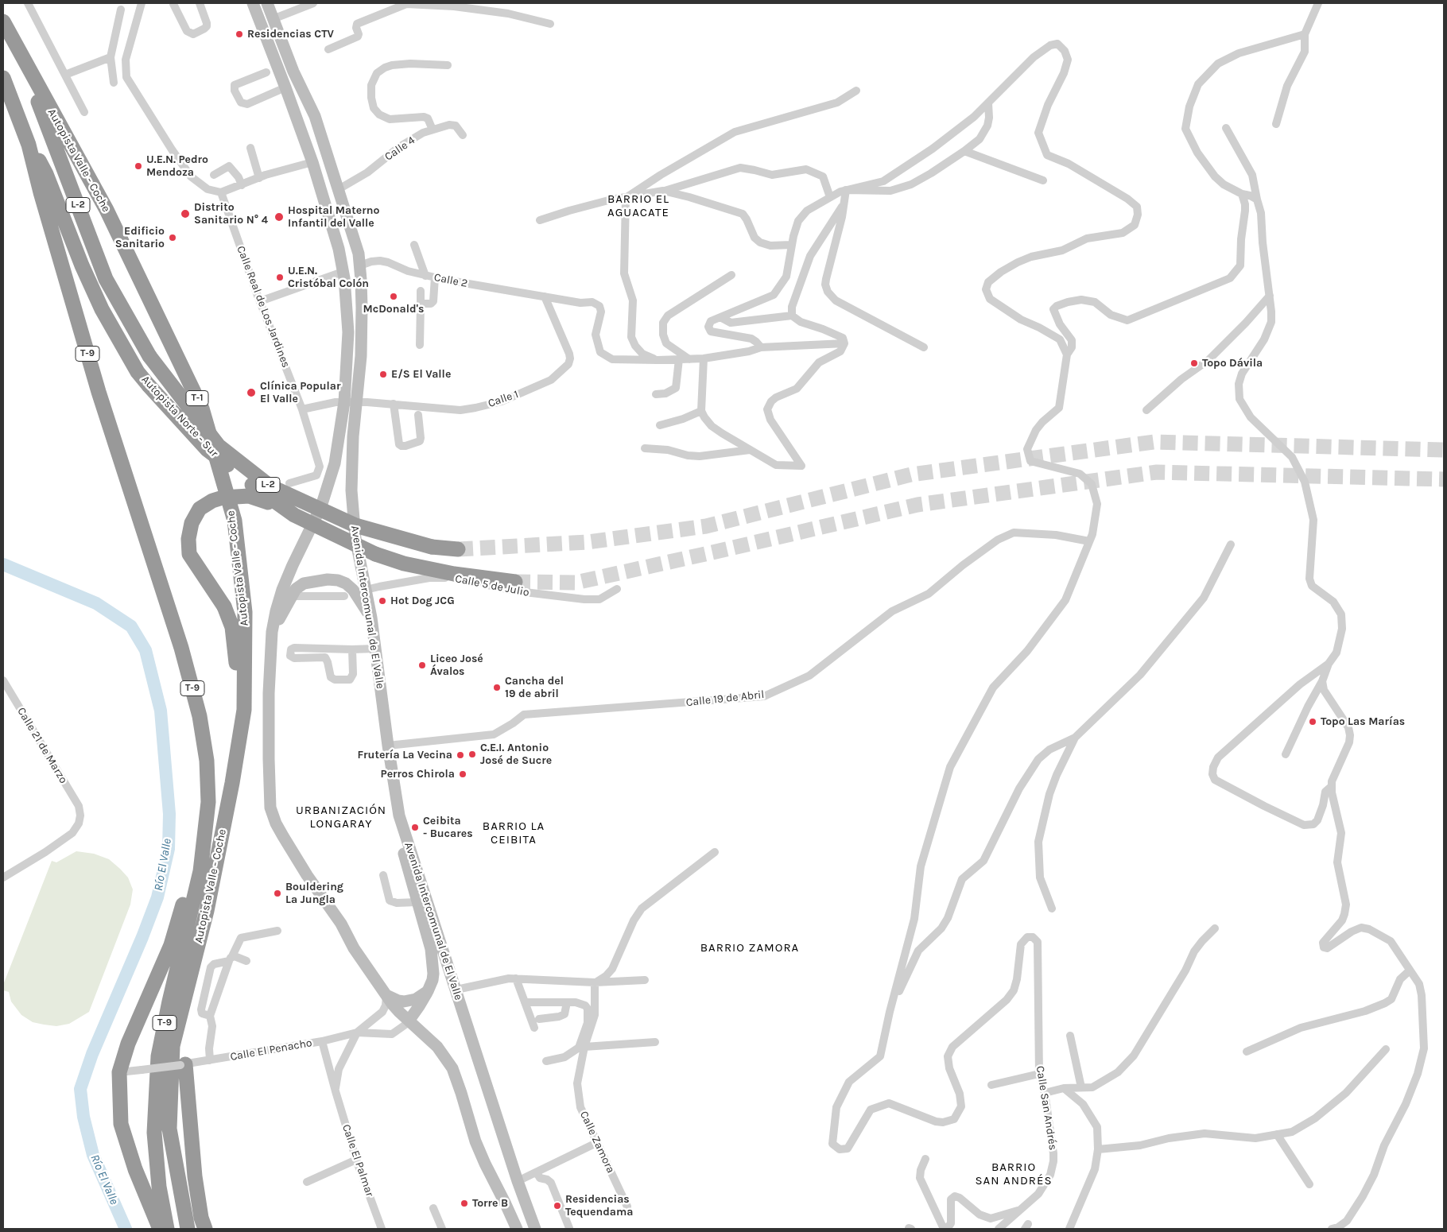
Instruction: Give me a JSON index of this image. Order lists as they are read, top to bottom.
{
  "streets": {
    "highway": [
      "Autopista Valle - Coche",
      "L-2",
      "T-9",
      "T-1",
      "Autopista Norte - Sur"
    ],
    "main road": ["Avenida Intercomunal de El Valle"],
    "street": [
      "Calle 4",
      "Calle 2",
      "Calle Real de Los Jardines",
      "Calle 1",
      "Calle 5 de Julio",
      "Calle 19 de Abril",
      "Calle 21 de Marzo",
      "Calle El Penacho",
      "Calle San Andrés",
      "Calle Zamora",
      "Calle El Palmar"
    ]
  },
  "crossings": [
    ["Calle 4", "Avenida Intercomunal de El Valle"],
    ["Autopista Valle - Coche", "Autopista Norte - Sur"],
    ["Calle 2", "Calle 1"],
    ["Calle 2", "Avenida Intercomunal de El Valle"],
    ["Calle 1", "Avenida Intercomunal de El Valle"],
    ["Calle 5 de Julio", "Avenida Intercomunal de El Valle"],
    ["Avenida Intercomunal de El Valle", "Calle 19 de Abril"],
    ["Calle El Penacho", "Calle El Palmar"]
  ],
  "districts": [
    "BARRIO EL AGUACATE",
    "URBANIZACIÓN LONGARAY",
    "BARRIO LA CEIBITA",
    "BARRIO ZAMORA",
    "BARRIO SAN ANDRÉS"
  ],
  "water": ["Río El Valle"],
  "places": [
    "Residencias CTV",
    "U.E.N. Pedro Mendoza",
    "Distrito Sanitario N° 4",
    "Hospital Materno Infantil del Valle",
    "Edificio Sanitario",
    "U.E.N. Cristóbal Colón",
    "McDonald's",
    "Topo Dávila",
    "E/S El Valle",
    "Clínica Popular El Valle",
    "Hot Dog JCG",
    "Liceo José Ávalos",
    "Cancha del 19 de abril",
    "Topo Las Marías",
    "C.E.I. Antonio José de Sucre",
    "Frutería La Vecina",
    "Perros Chirola",
    "Ceibita - Bucares",
    "Bouldering La Jungla",
    "Torre B",
    "Residencias Tequendama"
  ]
}
